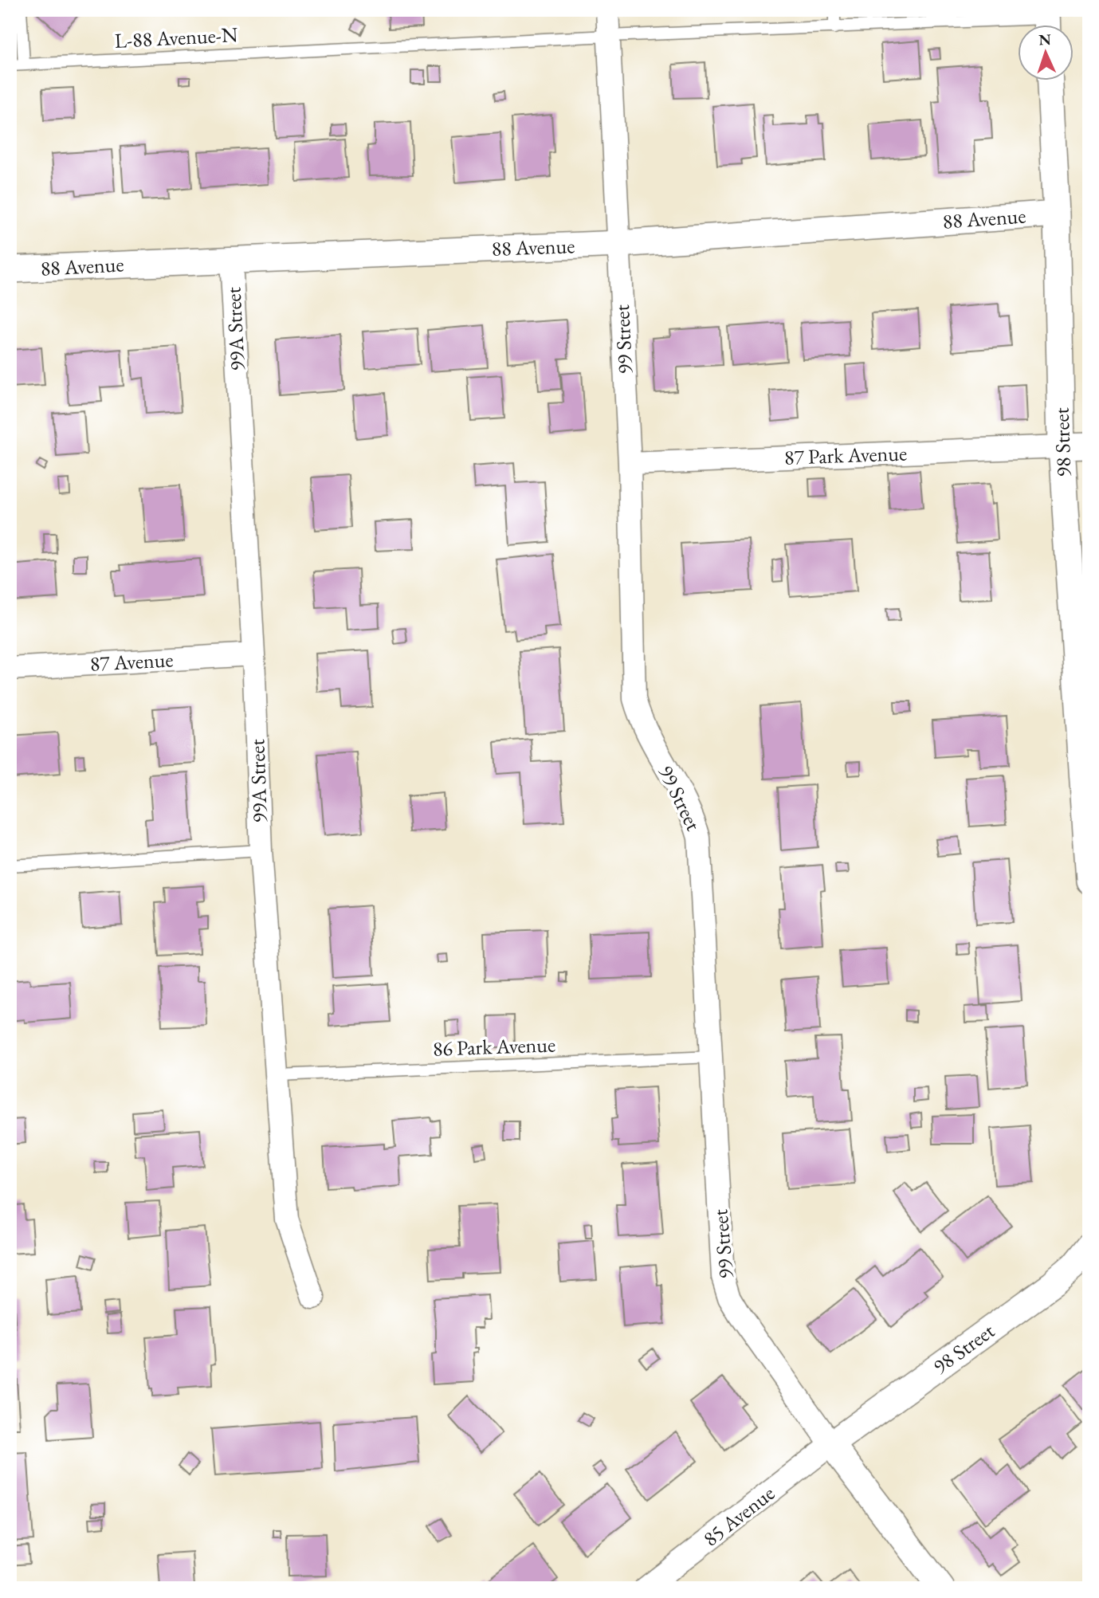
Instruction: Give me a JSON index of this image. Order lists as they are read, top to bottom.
{
  "streets": {
    "street": [
      "88 Avenue",
      "99A Street",
      "99 Street",
      "98 Street",
      "87 Park Avenue",
      "87 Avenue",
      "85 Avenue"
    ],
    "lane": ["L-88 Avenue-N", "86 Park Avenue"]
  },
  "crossings": [
    ["L-88 Avenue-N", "99 Street"],
    ["88 Avenue", "99A Street"],
    ["88 Avenue", "99 Street"],
    ["88 Avenue", "98 Street"],
    ["99A Street", "87 Avenue"],
    ["99A Street", "86 Park Avenue"],
    ["99 Street", "98 Street"],
    ["99 Street", "87 Park Avenue"],
    ["99 Street", "86 Park Avenue"],
    ["99 Street", "85 Avenue"],
    ["98 Street", "87 Park Avenue"],
    ["98 Street", "85 Avenue"]
  ],
  "north": "top"
}
